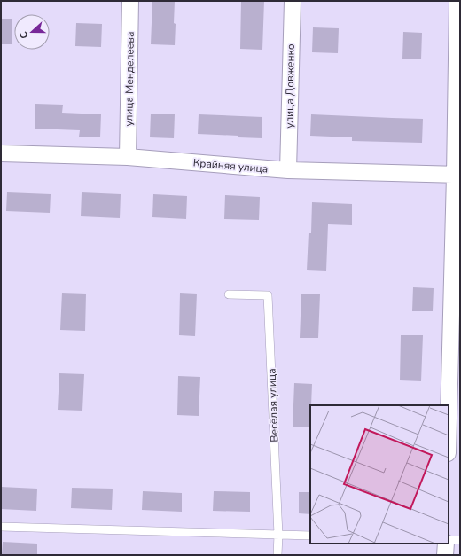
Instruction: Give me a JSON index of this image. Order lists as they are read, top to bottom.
{
  "streets": {
    "street": ["улица Менделеева", "улица Довженко", "Крайняя улица"],
    "lane": ["Весёлая улица"]
  },
  "crossings": [
    ["улица Менделеева", "Крайняя улица"],
    ["улица Довженко", "Крайняя улица"]
  ],
  "north": "left"
}
